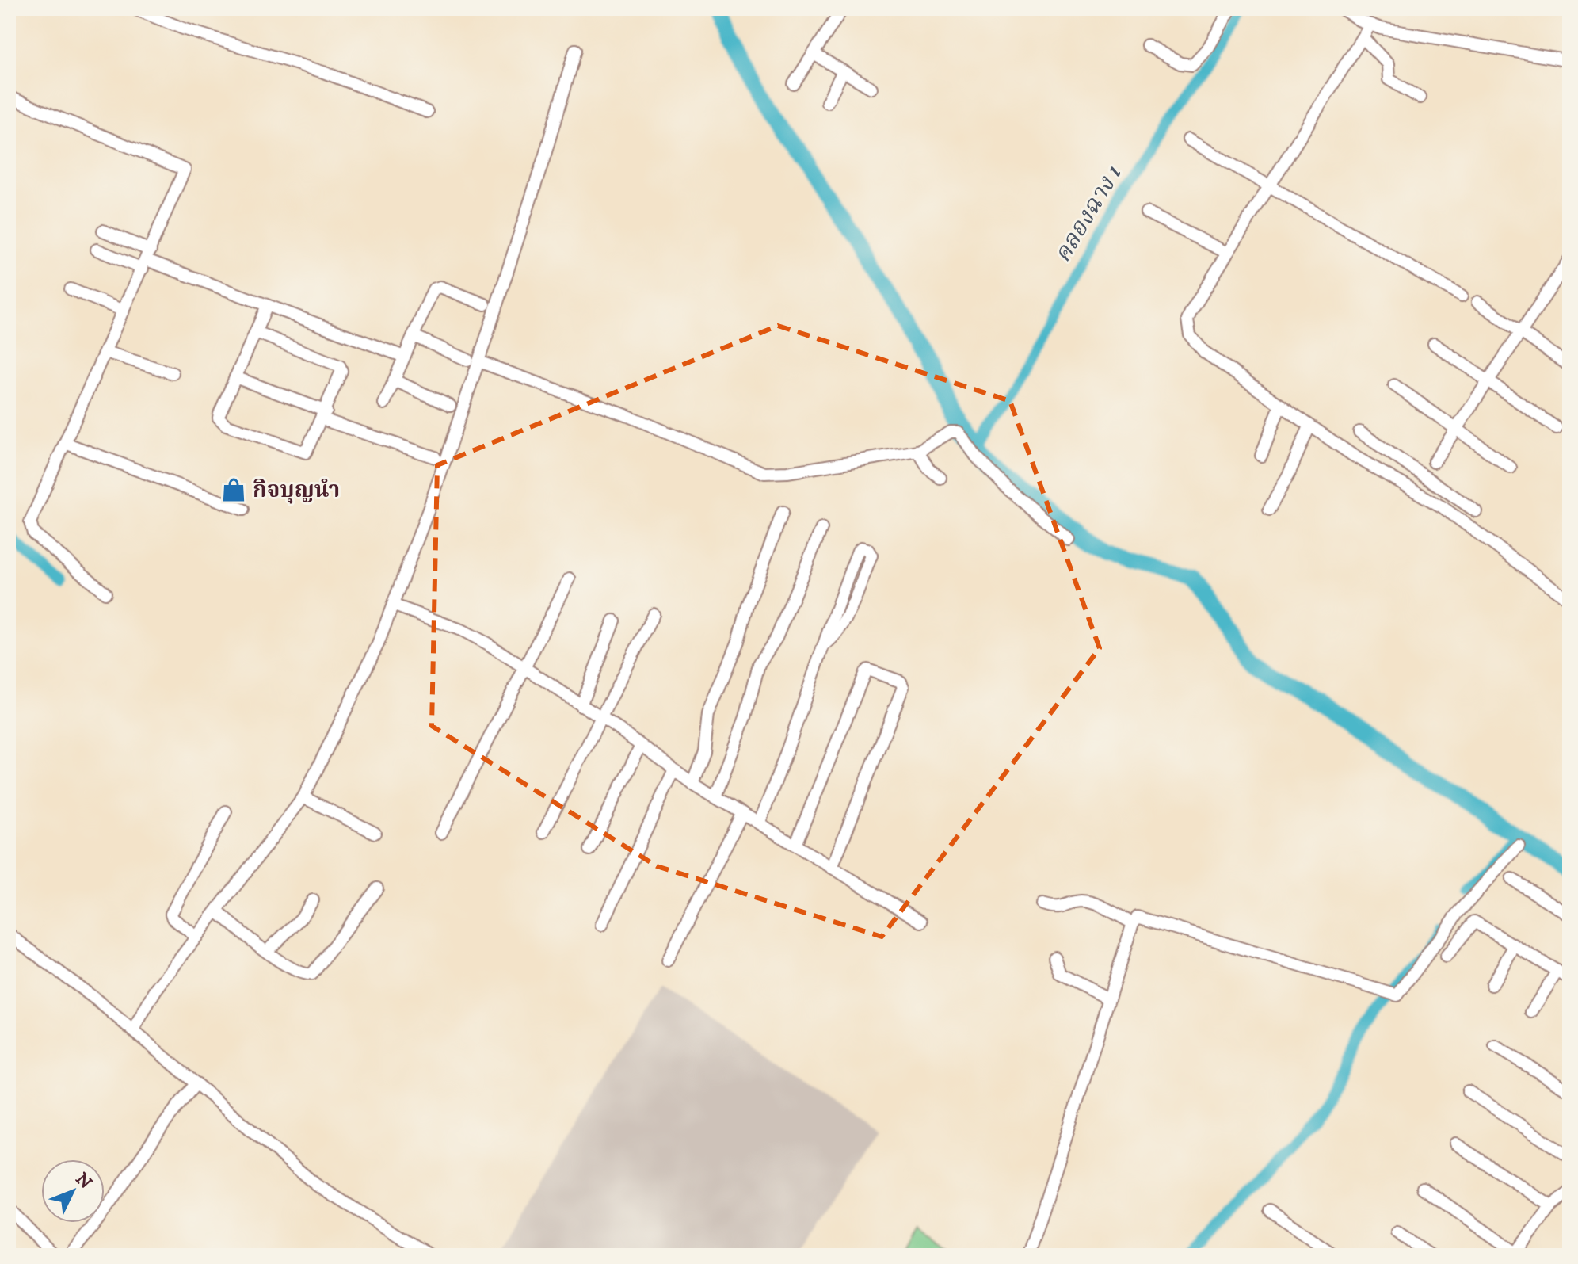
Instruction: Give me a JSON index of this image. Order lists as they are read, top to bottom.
{
  "water": ["คลองฉาง 1"],
  "places": {
    "shop": ["กิจบุญนำ"]
  },
  "north": "top right"
}
